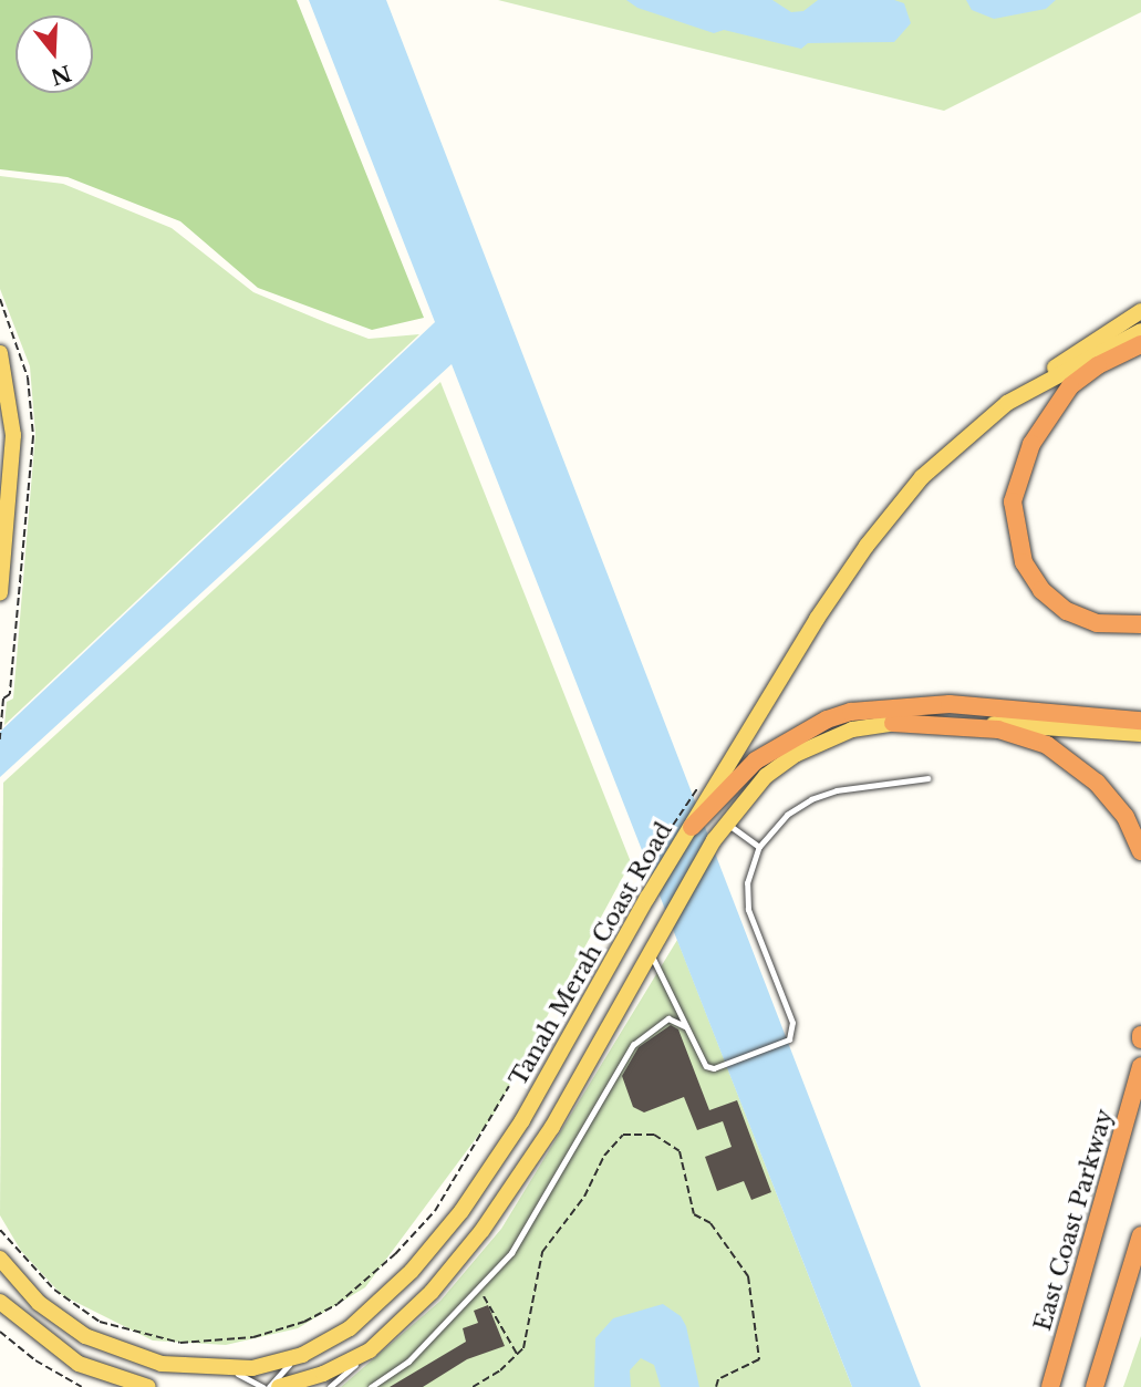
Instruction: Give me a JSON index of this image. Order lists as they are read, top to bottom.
{
  "streets": {
    "highway": ["East Coast Parkway"],
    "main road": ["Tanah Merah Coast Road"]
  },
  "north": "bottom"
}
